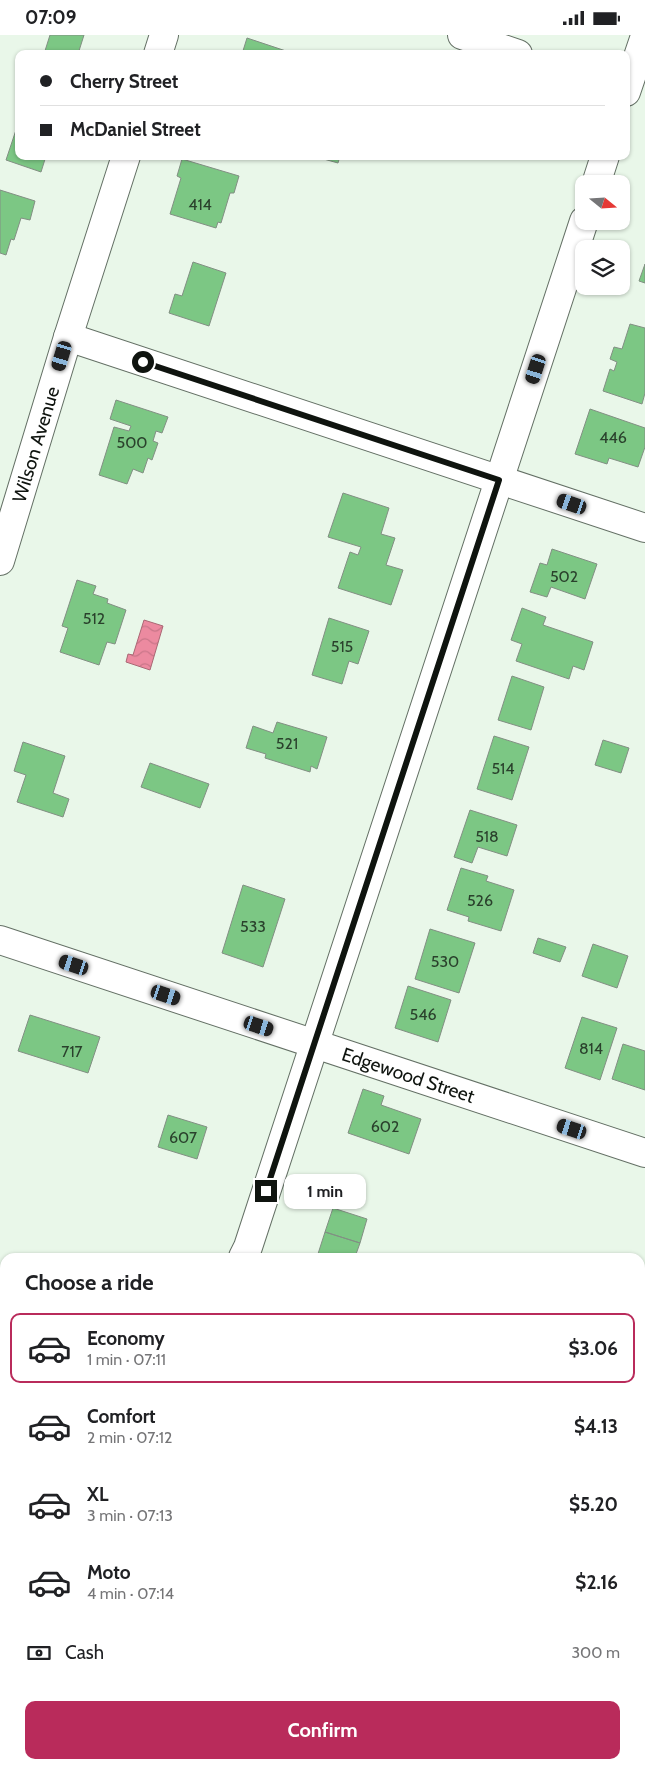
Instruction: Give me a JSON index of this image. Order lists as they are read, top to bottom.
{
  "streets": {
    "street": ["Wilson Avenue", "Edgewood Street"]
  },
  "house_numbers": [
    "414",
    "446",
    "500",
    "502",
    "512",
    "515",
    "521",
    "514",
    "518",
    "526",
    "533",
    "530",
    "546",
    "814",
    "717",
    "602",
    "607"
  ],
  "north": "right",
  "page": {
    "status": "07:09",
    "banner": ["Cherry Street", "McDaniel Street"],
    "bubble": "1 min",
    "heading": "Choose a ride",
    "list": [
      {
        "name": "Economy",
        "note": "1 min · 07:11",
        "value": "$3.06"
      },
      {
        "name": "Comfort",
        "note": "2 min · 07:12",
        "value": "$4.13"
      },
      {
        "name": "XL",
        "note": "3 min · 07:13",
        "value": "$5.20"
      },
      {
        "name": "Moto",
        "note": "4 min · 07:14",
        "value": "$2.16"
      }
    ],
    "pay": ["Cash", "300 m"],
    "buttons": "Confirm"
  }
}
